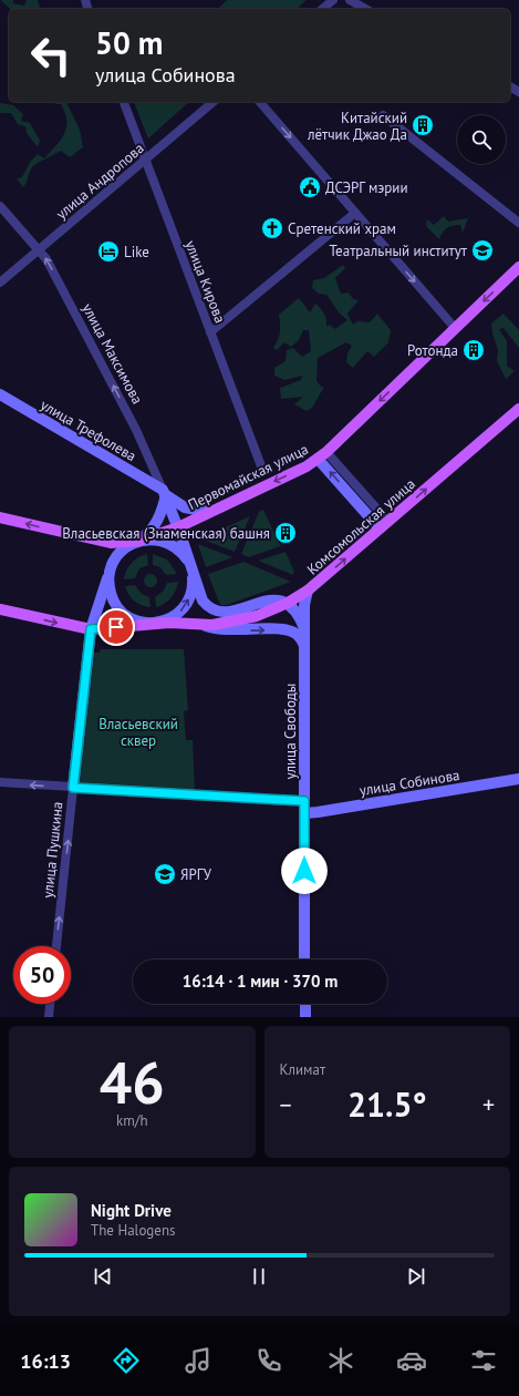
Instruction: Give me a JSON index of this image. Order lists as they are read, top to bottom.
{
  "streets": {
    "main road": [
      "улица Максимова",
      "улица Трефолева",
      "Первомайская улица",
      "Комсомольская улица",
      "улица Свободы",
      "улица Собинова",
      "улица Пушкина"
    ],
    "street": ["улица Андропова", "улица Кирова"]
  },
  "crossings": [
    ["улица Андропова", "улица Кирова"],
    ["улица Андропова", "улица Максимова"],
    ["улица Максимова", "улица Трефолева"],
    ["улица Максимова", "Первомайская улица"],
    ["улица Максимова", "Комсомольская улица"],
    ["улица Максимова", "улица Свободы"],
    ["улица Максимова", "улица Пушкина"],
    ["улица Трефолева", "Первомайская улица"],
    ["Первомайская улица", "Комсомольская улица"],
    ["Первомайская улица", "улица Пушкина"],
    ["Комсомольская улица", "улица Свободы"],
    ["Комсомольская улица", "улица Пушкина"],
    ["улица Свободы", "улица Собинова"]
  ],
  "one_way": [
    "улица Максимова",
    "Первомайская улица",
    "Комсомольская улица",
    "улица Пушкина"
  ],
  "parks": ["Власьевский сквер"],
  "places": {
    "building": ["Китайский лётчик Джао Да", "Ротонда", "Власьевская (Знаменская) башня"],
    "public building": ["ДСЭРГ мэрии"],
    "church": ["Сретенский храм"],
    "school or university": ["Театральный институт", "ЯРГУ"],
    "hotel": ["Like"]
  },
  "page": {
    "turn": ["50 m", "улица Собинова"],
    "limit": "50",
    "trip": "16:14 · 1 мин · 370 m",
    "tile": [
      ["46", "km/h"],
      "Климат"
    ],
    "heat": ["−", "21.5°", "+"],
    "song": ["Night Drive", "The Halogens"],
    "tabs": "16:13"
  }
}
